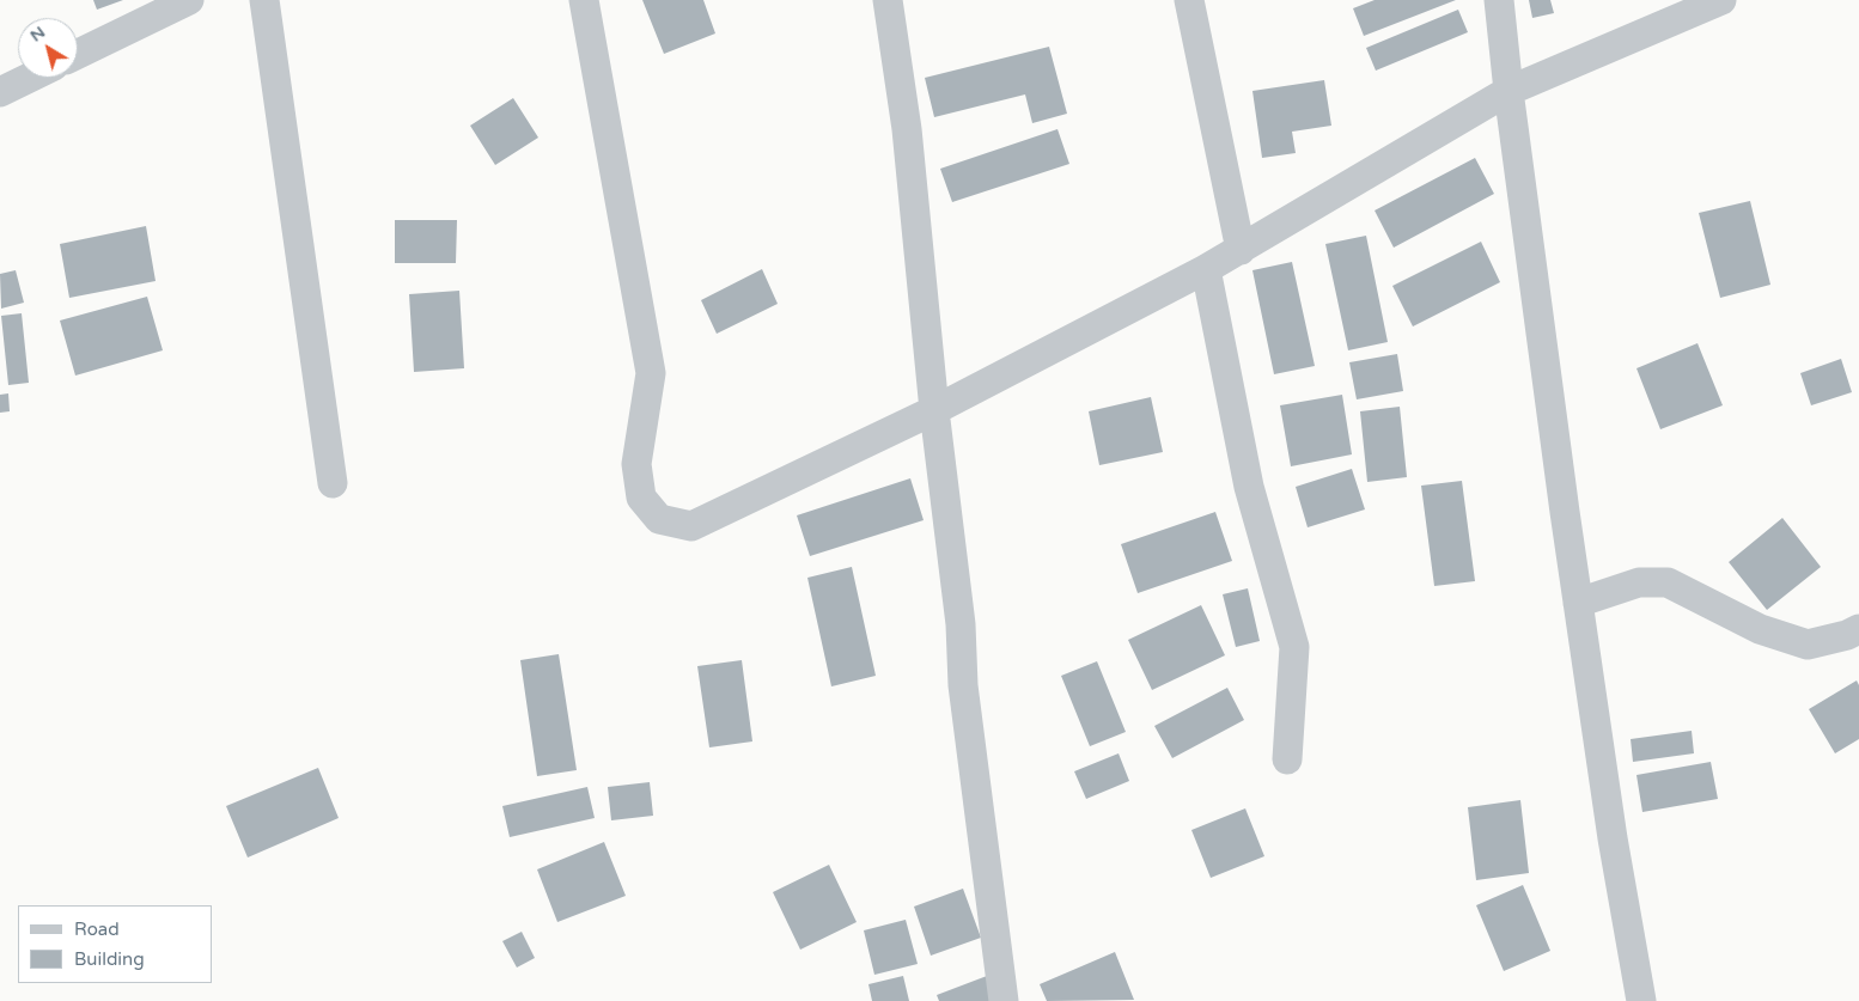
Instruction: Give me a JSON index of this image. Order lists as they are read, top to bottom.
{
  "legend": ["Road", "Building"],
  "north": "top left"
}
